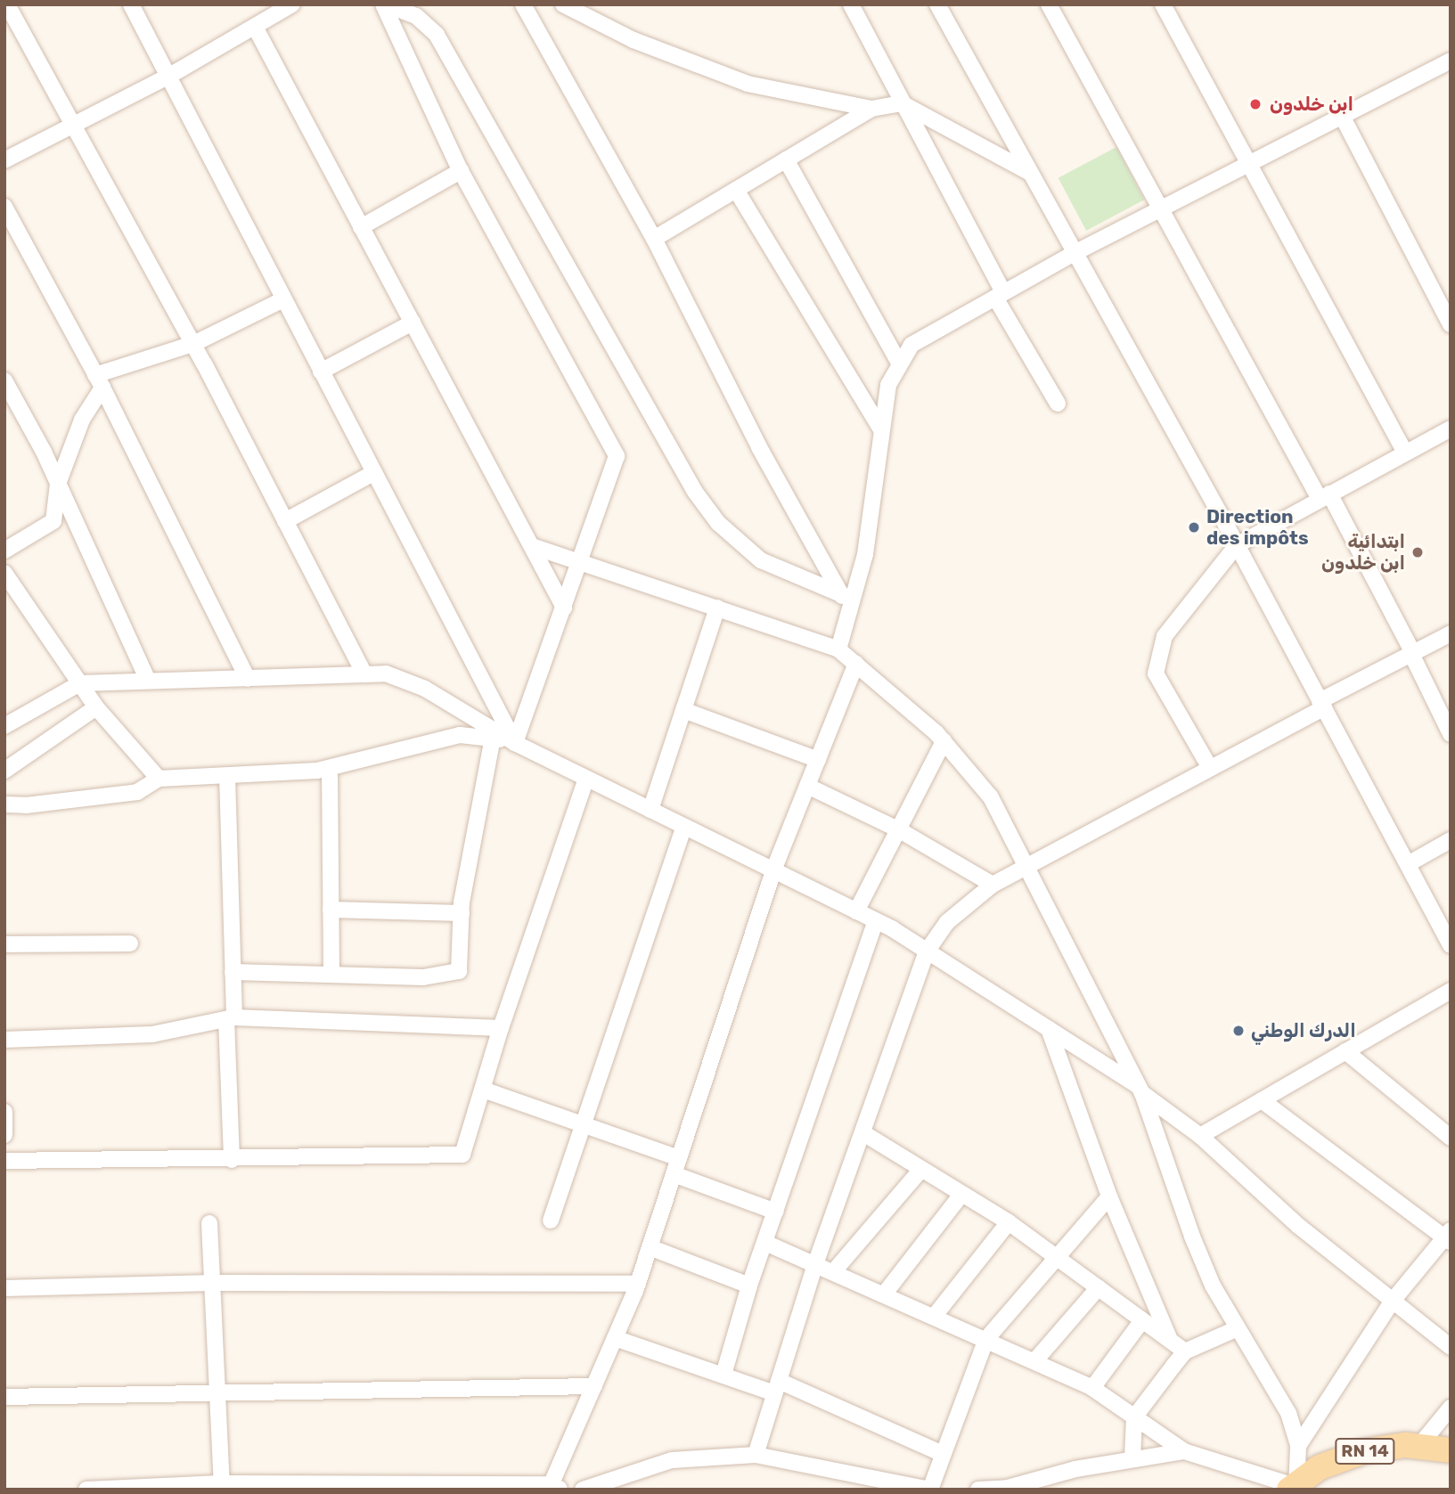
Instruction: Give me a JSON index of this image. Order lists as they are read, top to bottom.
{
  "streets": {
    "main road": ["RN 14"]
  },
  "places": [
    "ابن خلدون",
    "Direction des impôts",
    "ابتدائية ابن خلدون",
    "الدرك الوطني"
  ]
}
